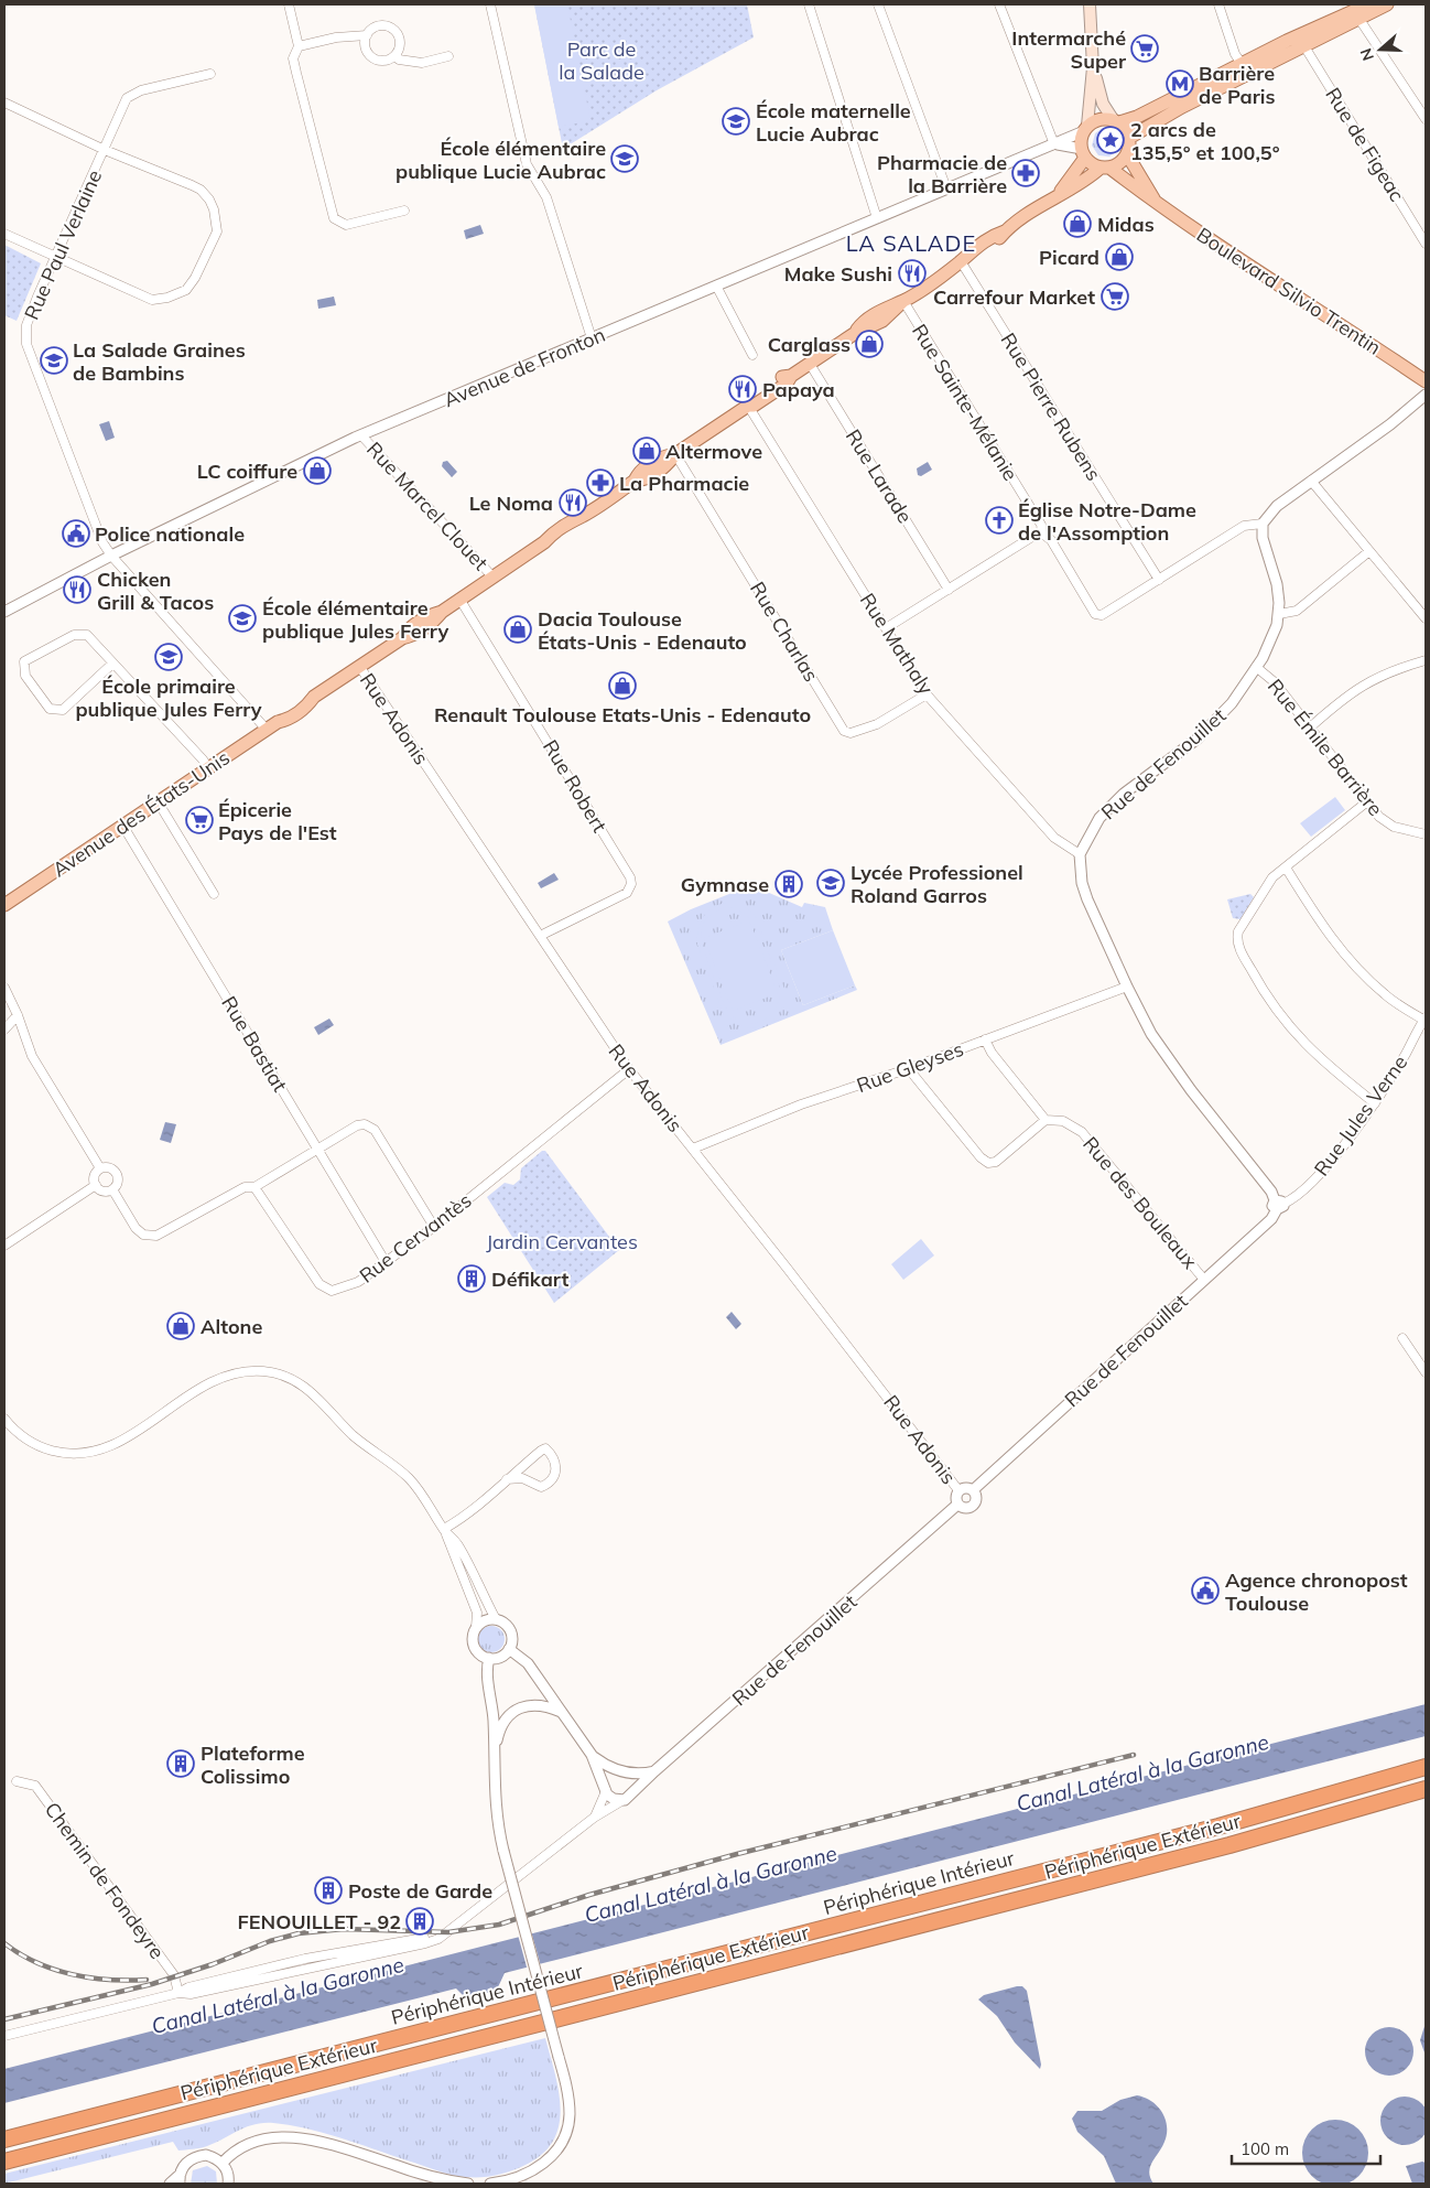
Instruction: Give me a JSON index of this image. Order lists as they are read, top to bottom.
{
  "streets": {
    "highway": ["Périphérique Extérieur", "Périphérique Intérieur"],
    "main road": ["Boulevard Silvio Trentin", "Avenue des États-Unis"],
    "street": [
      "Rue de Figeac",
      "Rue Paul Verlaine",
      "Avenue de Fronton",
      "Rue Sainte-Mélanie",
      "Rue Pierre Rubens",
      "Rue Larade",
      "Rue Marcel Clouet",
      "Rue Charlas",
      "Rue Mathaly",
      "Rue Adonis",
      "Rue Émile Barrière",
      "Rue de Fenouillet",
      "Rue Robert",
      "Rue Bastiat",
      "Rue Gleyses",
      "Rue Jules Verne",
      "Rue des Bouleaux",
      "Rue Cervantès",
      "Chemin de Fondeyre"
    ]
  },
  "crossings": [
    ["Rue Paul Verlaine", "Avenue de Fronton"],
    ["Rue Paul Verlaine", "Avenue des États-Unis"],
    ["Boulevard Silvio Trentin", "Avenue de Fronton"],
    ["Boulevard Silvio Trentin", "Avenue des États-Unis"],
    ["Avenue de Fronton", "Rue Marcel Clouet"],
    ["Avenue de Fronton", "Avenue des États-Unis"],
    ["Rue Sainte-Mélanie", "Rue Pierre Rubens"],
    ["Rue Sainte-Mélanie", "Avenue des États-Unis"],
    ["Rue Pierre Rubens", "Avenue des États-Unis"],
    ["Rue Larade", "Avenue des États-Unis"],
    ["Rue Marcel Clouet", "Avenue des États-Unis"],
    ["Rue Charlas", "Rue Mathaly"],
    ["Rue Charlas", "Avenue des États-Unis"],
    ["Rue Mathaly", "Rue de Fenouillet"],
    ["Rue Mathaly", "Avenue des États-Unis"],
    ["Rue Adonis", "Rue de Fenouillet"],
    ["Rue Adonis", "Rue Robert"],
    ["Rue Adonis", "Avenue des États-Unis"],
    ["Rue Adonis", "Rue Gleyses"],
    ["Rue Adonis", "Rue Cervantès"],
    ["Rue Émile Barrière", "Rue de Fenouillet"],
    ["Rue de Fenouillet", "Rue Jules Verne"],
    ["Rue de Fenouillet", "Rue des Bouleaux"],
    ["Rue de Fenouillet", "Chemin de Fondeyre"],
    ["Rue Robert", "Avenue des États-Unis"],
    ["Avenue des États-Unis", "Rue Bastiat"],
    ["Rue Bastiat", "Rue Cervantès"]
  ],
  "districts": ["LA SALADE"],
  "water": ["Canal Latéral à la Garonne"],
  "parks": ["Parc de la Salade", "Jardin Cervantes"],
  "places": {
    "supermarket": ["Intermarché Super", "Carrefour Market", "Épicerie Pays de l'Est"],
    "metro station": ["Barrière de Paris"],
    "school or university": [
      "École maternelle Lucie Aubrac",
      "École élémentaire publique Lucie Aubrac",
      "La Salade Graines de Bambins",
      "École élémentaire publique Jules Ferry",
      "École primaire publique Jules Ferry",
      "Lycée Professionel Roland Garros"
    ],
    "place": ["2 arcs de 135,5° et 100,5°"],
    "pharmacy": ["Pharmacie de la Barrière", "La Pharmacie"],
    "shop": [
      "Midas",
      "Picard",
      "Carglass",
      "Altermove",
      "LC coiffure",
      "Dacia Toulouse États-Unis - Edenauto",
      "Renault Toulouse Etats-Unis - Edenauto",
      "Altone"
    ],
    "restaurant": [
      "Make Sushi",
      "Papaya",
      "Le Noma",
      "Chicken Grill & Tacos"
    ],
    "church": ["Église Notre-Dame de l'Assomption"],
    "public building": ["Police nationale", "Agence chronopost Toulouse"],
    "building": [
      "Gymnase",
      "Défikart",
      "Plateforme Colissimo",
      "Poste de Garde",
      "FENOUILLET - 92"
    ]
  },
  "scale_bar": "100 m",
  "north": "left"
}
